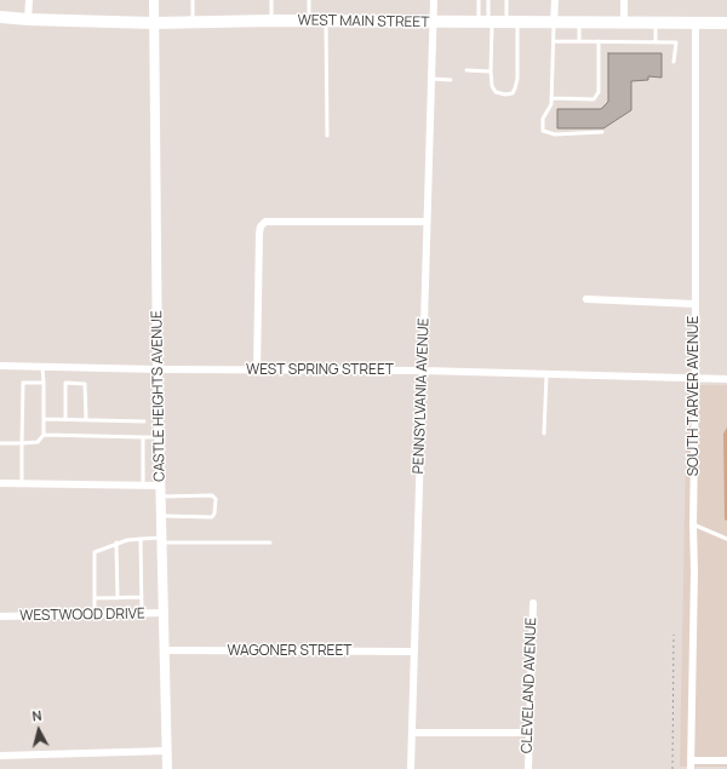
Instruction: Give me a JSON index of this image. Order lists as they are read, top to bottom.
{
  "streets": {
    "main road": ["WEST MAIN STREET"],
    "street": [
      "WEST SPRING STREET",
      "CASTLE HEIGHTS AVENUE",
      "PENNSYLVANIA AVENUE",
      "SOUTH TARVER AVENUE",
      "WESTWOOD DRIVE",
      "WAGONER STREET",
      "CLEVELAND AVENUE"
    ]
  },
  "crossings": [
    ["WEST MAIN STREET", "CASTLE HEIGHTS AVENUE"],
    ["WEST MAIN STREET", "PENNSYLVANIA AVENUE"],
    ["WEST MAIN STREET", "SOUTH TARVER AVENUE"],
    ["WEST SPRING STREET", "CASTLE HEIGHTS AVENUE"],
    ["WEST SPRING STREET", "PENNSYLVANIA AVENUE"],
    ["WEST SPRING STREET", "SOUTH TARVER AVENUE"],
    ["CASTLE HEIGHTS AVENUE", "WESTWOOD DRIVE"],
    ["CASTLE HEIGHTS AVENUE", "WAGONER STREET"],
    ["PENNSYLVANIA AVENUE", "WAGONER STREET"]
  ],
  "north": "top"
}
